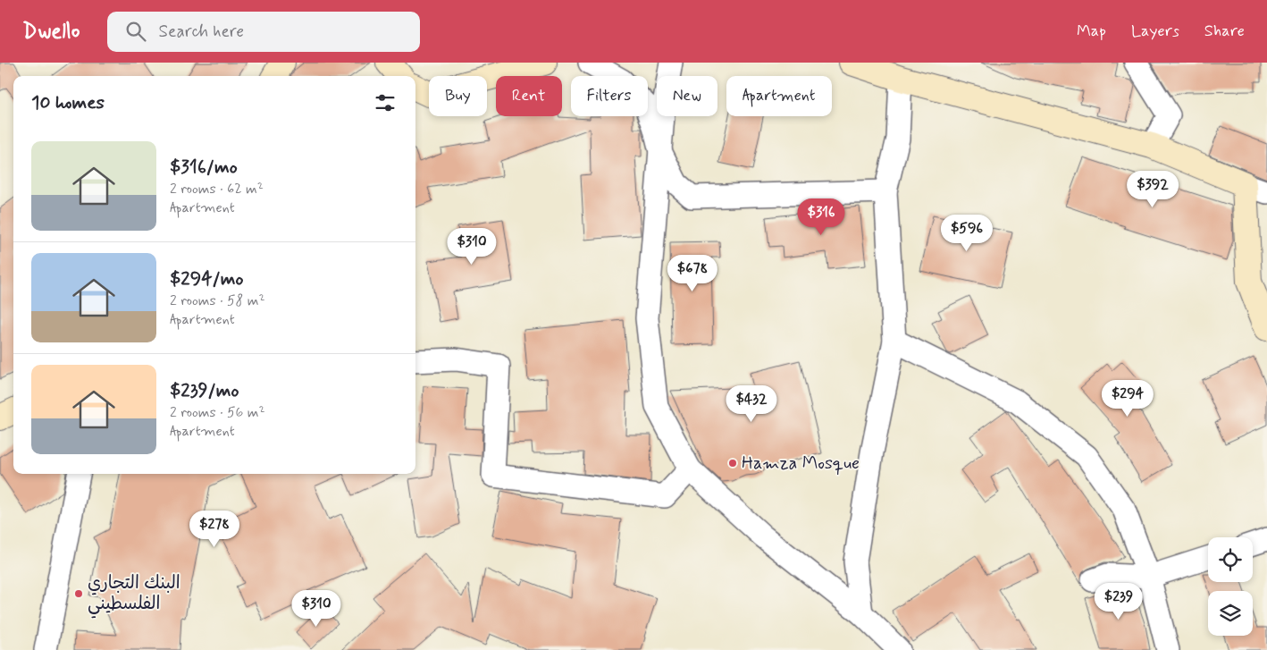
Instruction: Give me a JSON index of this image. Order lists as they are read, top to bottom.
{
  "places": ["Hamza Mosque", "البنك التجاري الفلسطيني"],
  "page": {
    "header": "Dwello",
    "search": "Search here",
    "nav": ["Map", "Layers", "Share"],
    "chip": [
      "Buy",
      "Rent",
      "Filters",
      "New",
      "Apartment"
    ],
    "heading": "10 homes",
    "list": [
      {
        "name": "$316/mo",
        "note": "2 rooms · 62 m² · Apartment"
      },
      {
        "name": "$294/mo",
        "note": "2 rooms · 58 m² · Apartment"
      },
      {
        "name": "$239/mo",
        "note": "2 rooms · 56 m² · Apartment"
      }
    ],
    "price": [
      "$392",
      "$316",
      "$596",
      "$310",
      "$678",
      "$294",
      "$432",
      "$278",
      "$239",
      "$310"
    ]
  }
}
